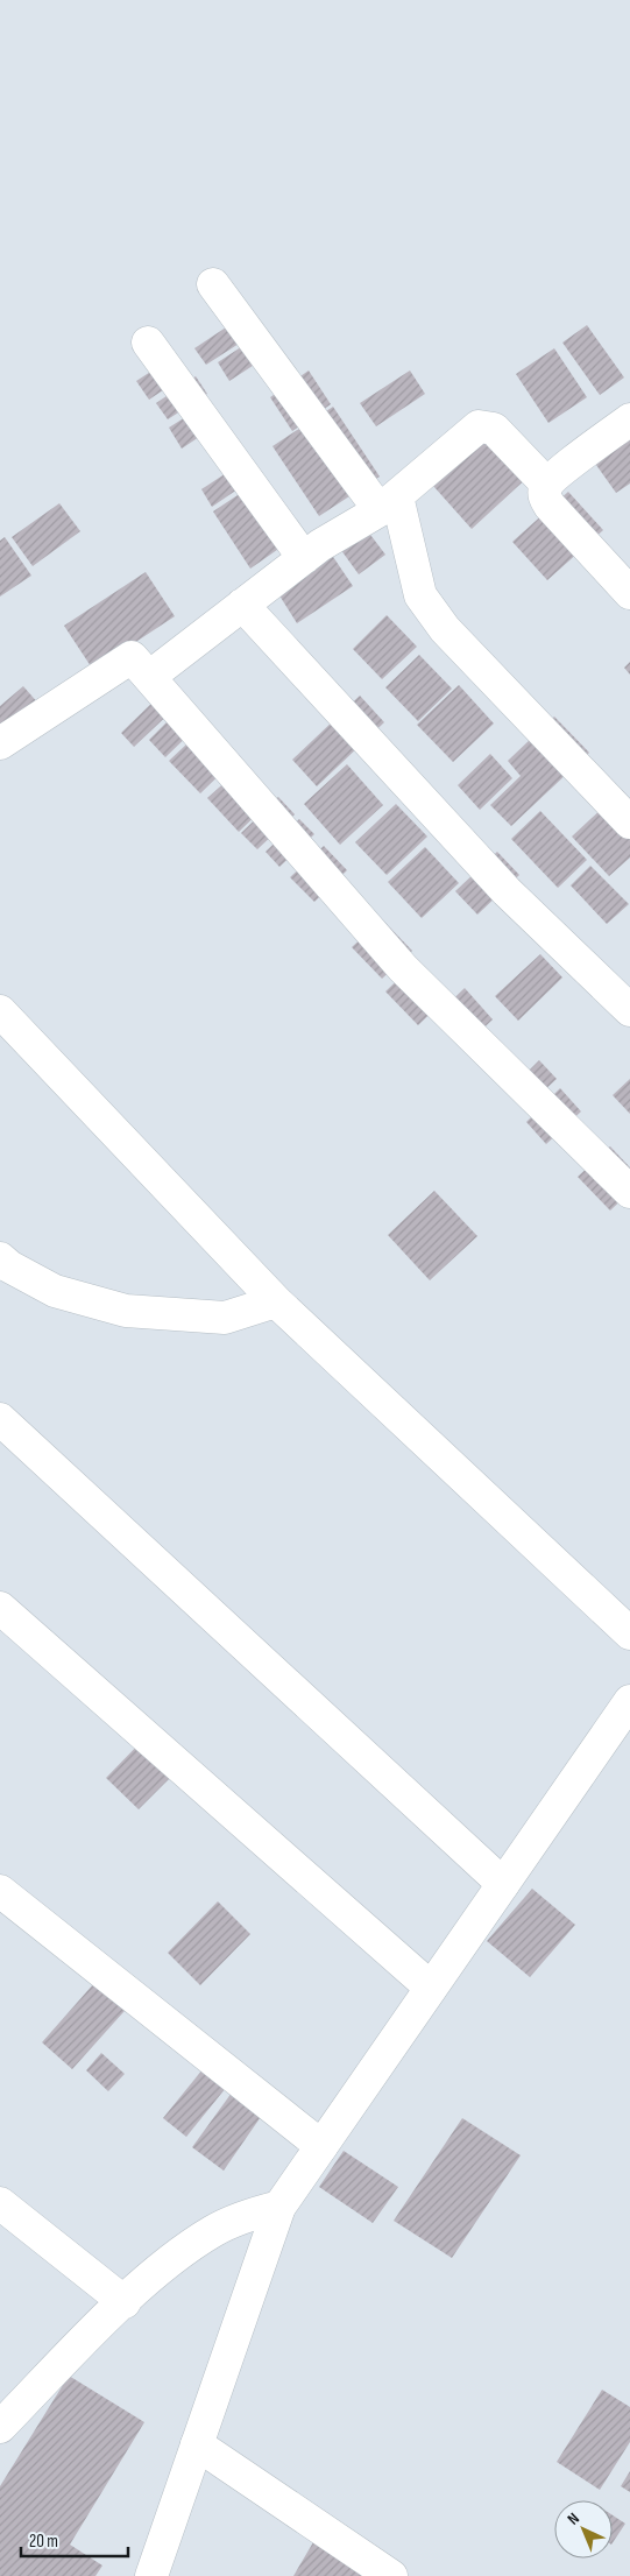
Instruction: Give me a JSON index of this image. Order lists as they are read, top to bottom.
{
  "scale_bar": "20 m",
  "north": "top left"
}
